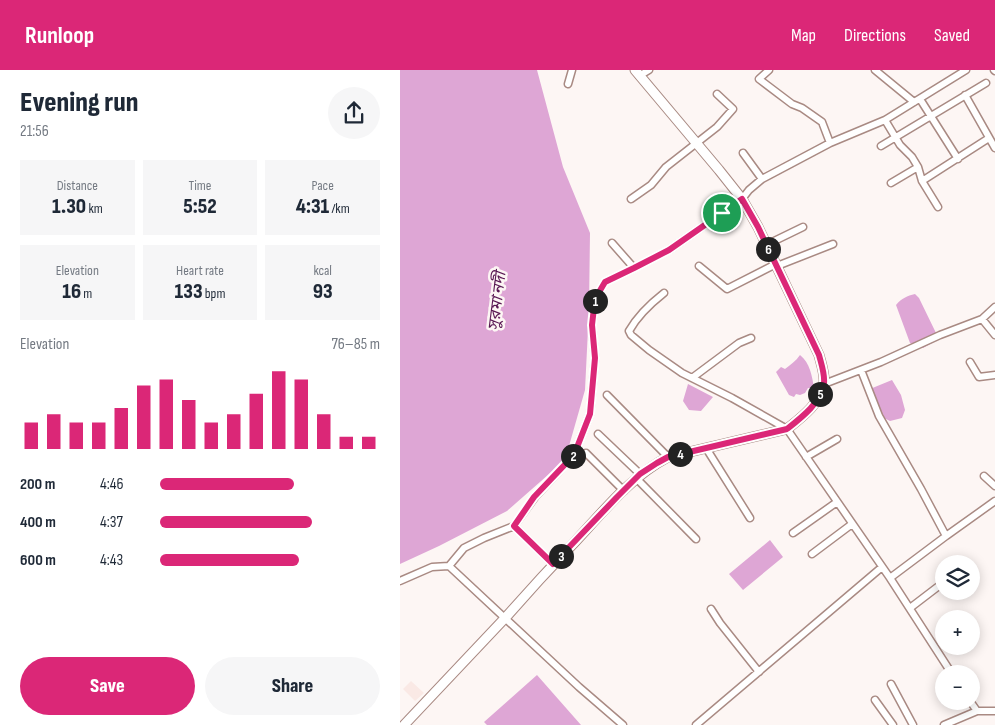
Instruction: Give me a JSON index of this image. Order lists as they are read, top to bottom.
{
  "water": ["সুরমা নদী"],
  "page": {
    "header": "Runloop",
    "nav": ["Map", "Directions", "Saved"],
    "heading": ["Evening run", "21:56"],
    "stats": [
      ["Distance", "1.30 km"],
      ["Time", "5:52"],
      ["Pace", "4:31 /km"],
      ["Elevation", "16 m"],
      ["Heart rate", "133 bpm"],
      ["kcal", "93"]
    ],
    "pins": [
      "6",
      "1",
      "5",
      "4",
      "2",
      "3"
    ],
    "chart": ["Elevation", "76–85 m"],
    "list": [
      {
        "name": "200 m",
        "note": "4:46"
      },
      {
        "name": "400 m",
        "note": "4:37"
      },
      {
        "name": "600 m",
        "note": "4:43"
      }
    ],
    "map_buttons": ["+", "−"],
    "buttons": ["Save", "Share"]
  }
}
